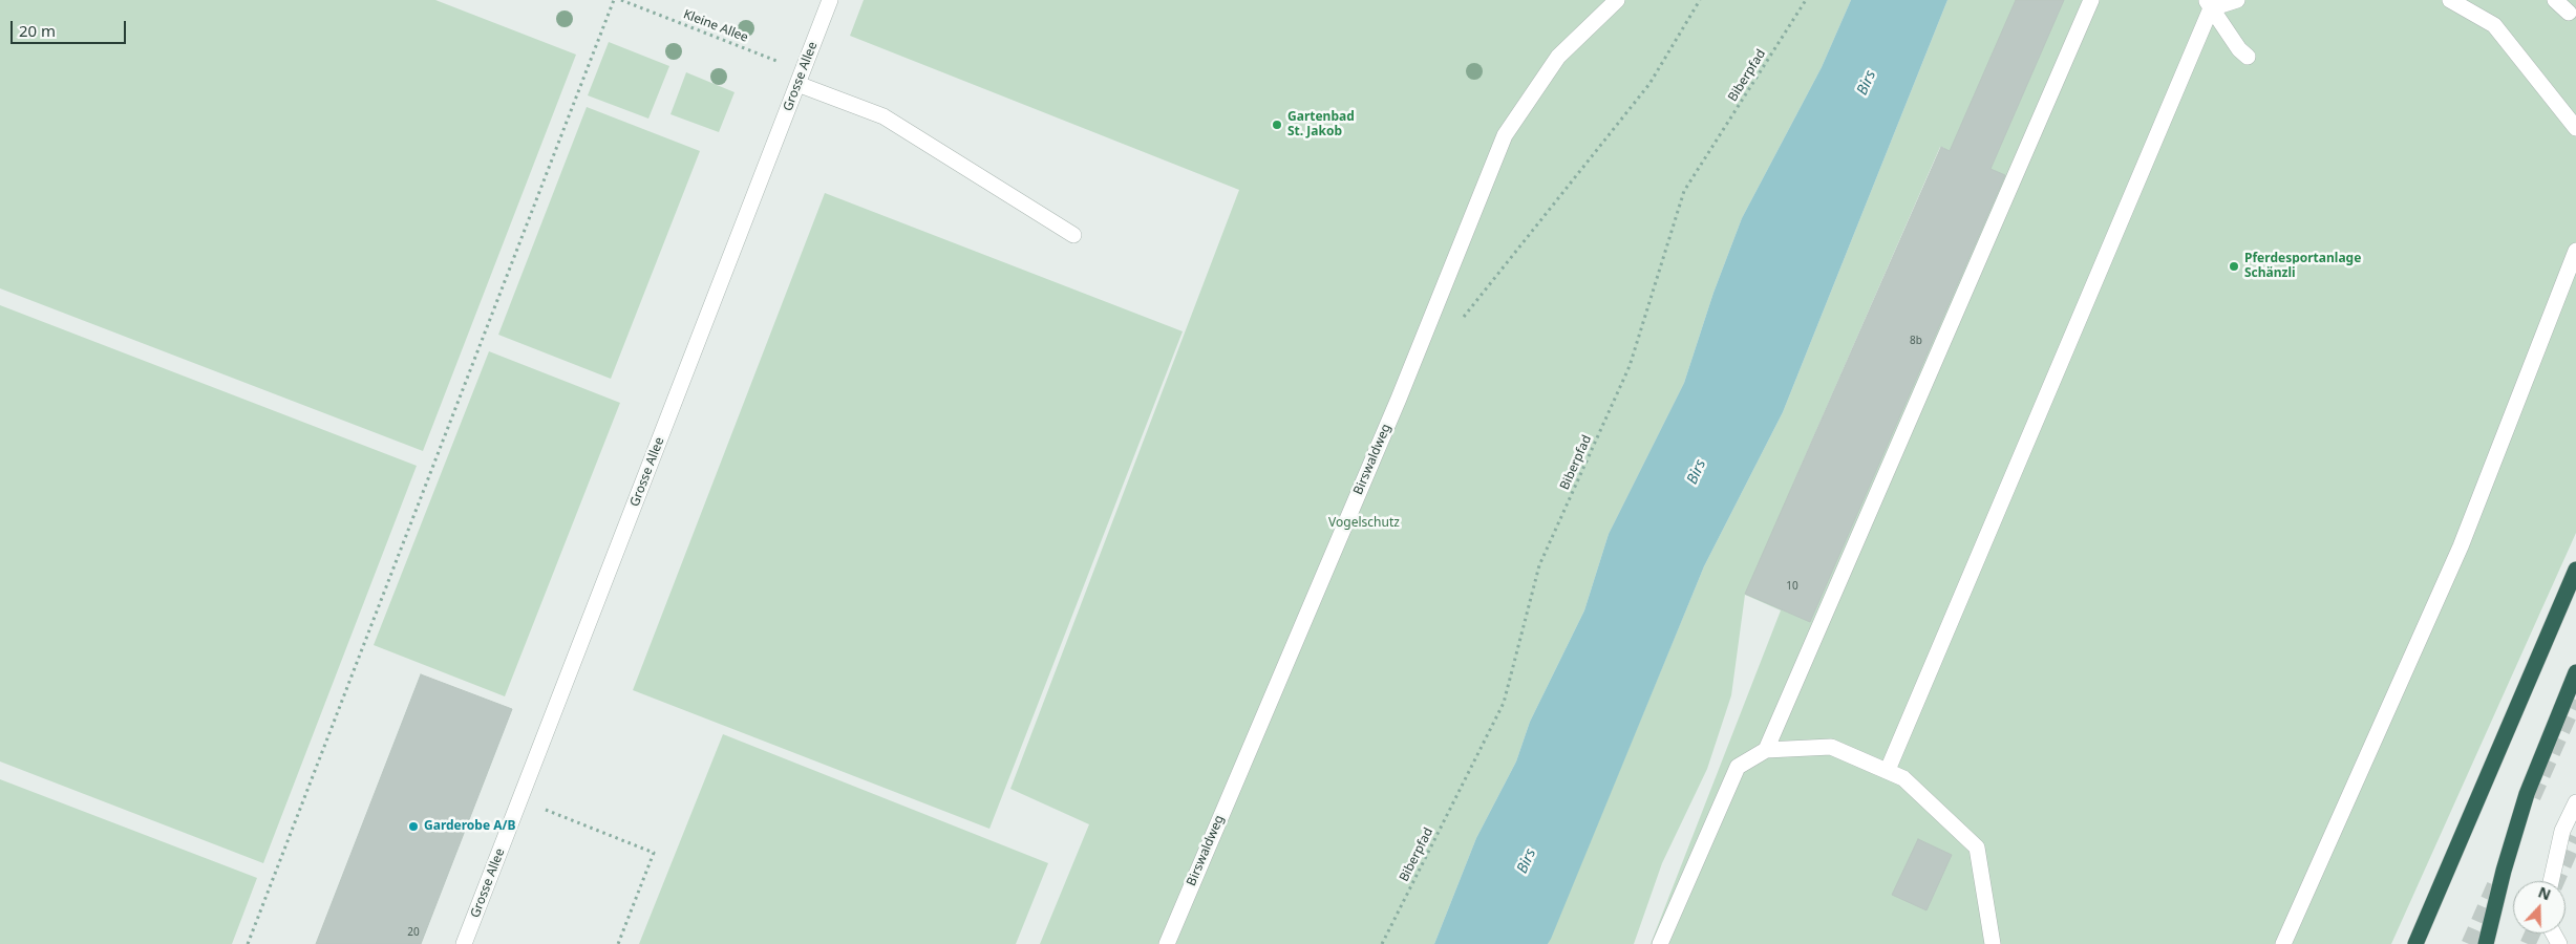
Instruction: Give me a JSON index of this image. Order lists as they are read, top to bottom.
{
  "streets": {
    "street": ["Grosse Allee", "Birswaldweg"],
    "path": ["Kleine Allee", "Biberpfad"]
  },
  "crossings": [
    ["Kleine Allee", "Grosse Allee"]
  ],
  "water": ["Birs"],
  "parks": ["Vogelschutz"],
  "places": ["Gartenbad St. Jakob", "Pferdesportanlage Schänzli", "Garderobe A/B"],
  "house_numbers": ["8b", "10", "20"],
  "scale_bar": "20 m",
  "north": "top"
}
